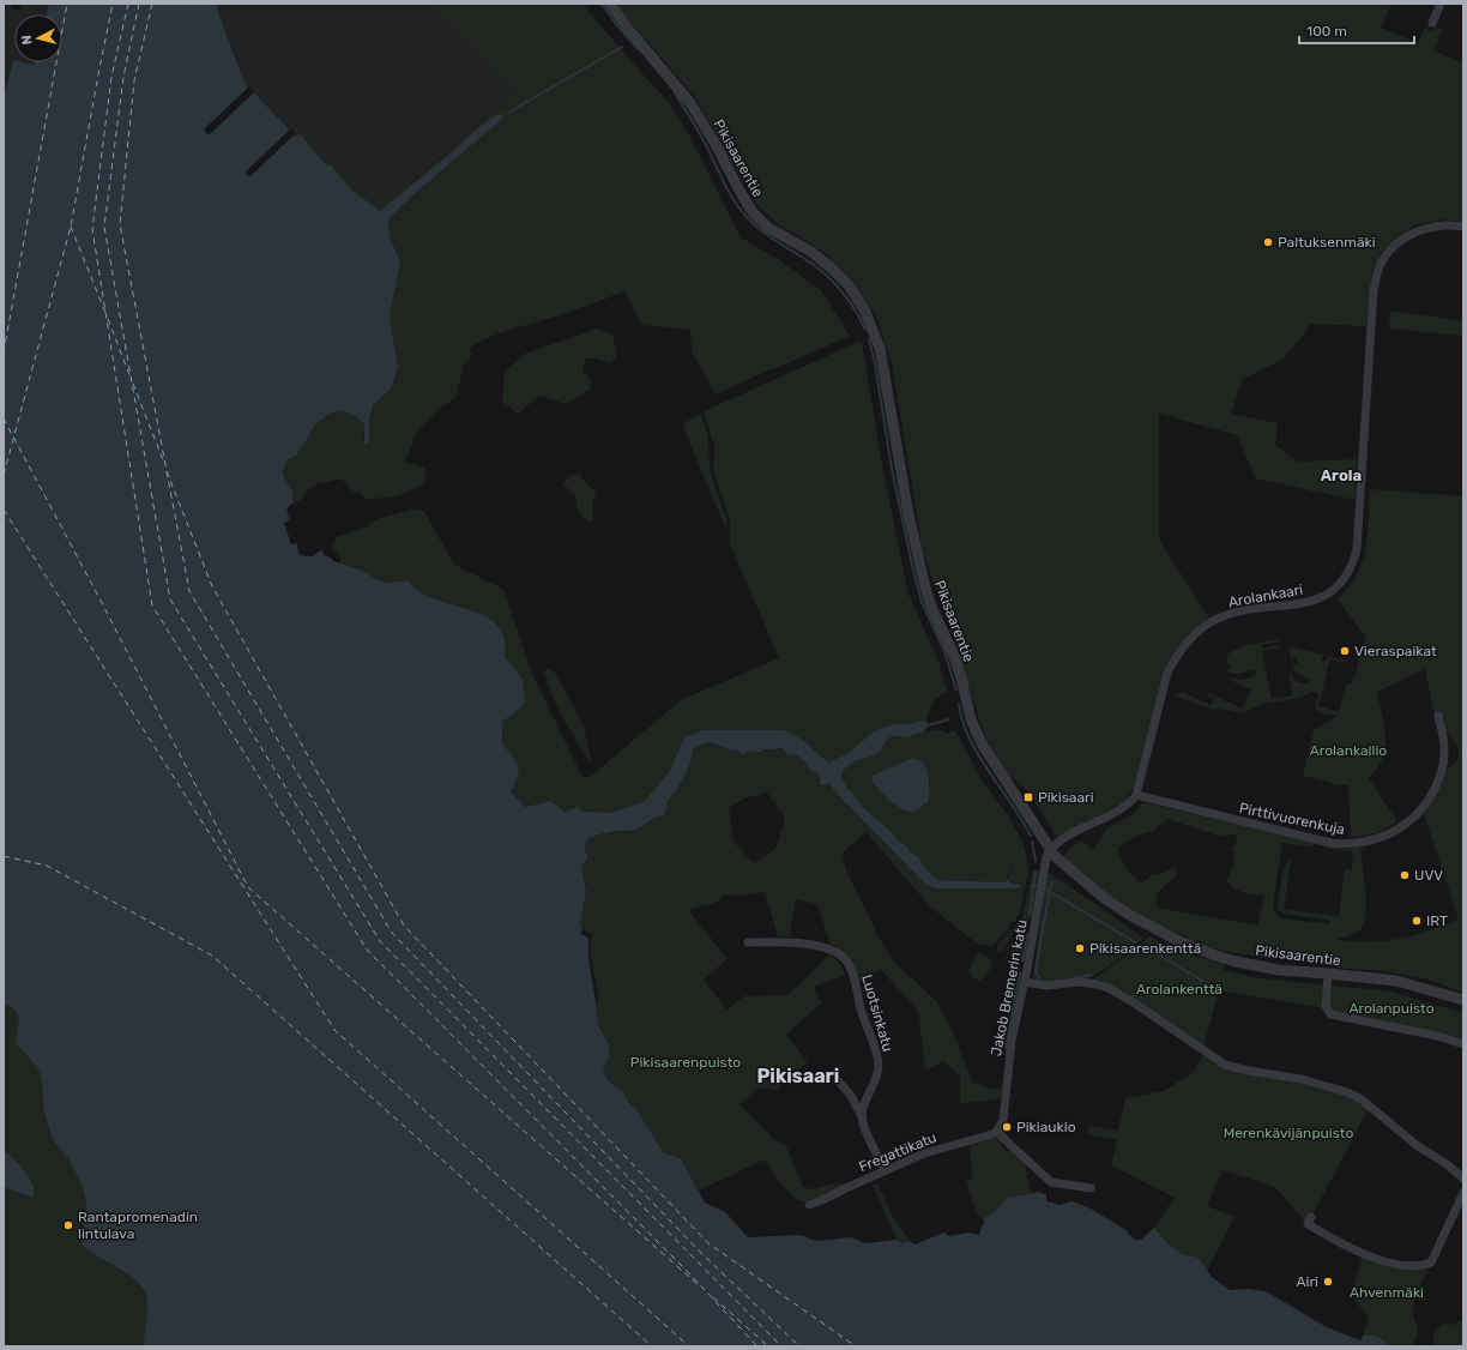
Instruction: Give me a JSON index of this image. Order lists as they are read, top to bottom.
{
  "streets": {
    "street": [
      "Pikisaarentie",
      "Arolankaari",
      "Pirttivuorenkuja",
      "Jakob Bremerin katu",
      "Luotsinkatu",
      "Fregattikatu"
    ]
  },
  "crossings": [
    ["Pikisaarentie", "Jakob Bremerin katu"],
    ["Arolankaari", "Pirttivuorenkuja"],
    ["Jakob Bremerin katu", "Fregattikatu"]
  ],
  "districts": ["Arola", "Pikisaari"],
  "parks": [
    "Arolankallio",
    "Arolankenttä",
    "Arolanpuisto",
    "Pikisaarenpuisto",
    "Merenkävijänpuisto",
    "Ahvenmäki"
  ],
  "places": {
    "other": [
      "Paltuksenmäki",
      "Vieraspaikat",
      "UVV",
      "IRT",
      "Pikisaarenkenttä",
      "Pikiaukio",
      "Rantapromenadin lintulava",
      "Airi"
    ],
    "transit": ["Pikisaari"]
  },
  "scale_bar": "100 m",
  "north": "left"
}
